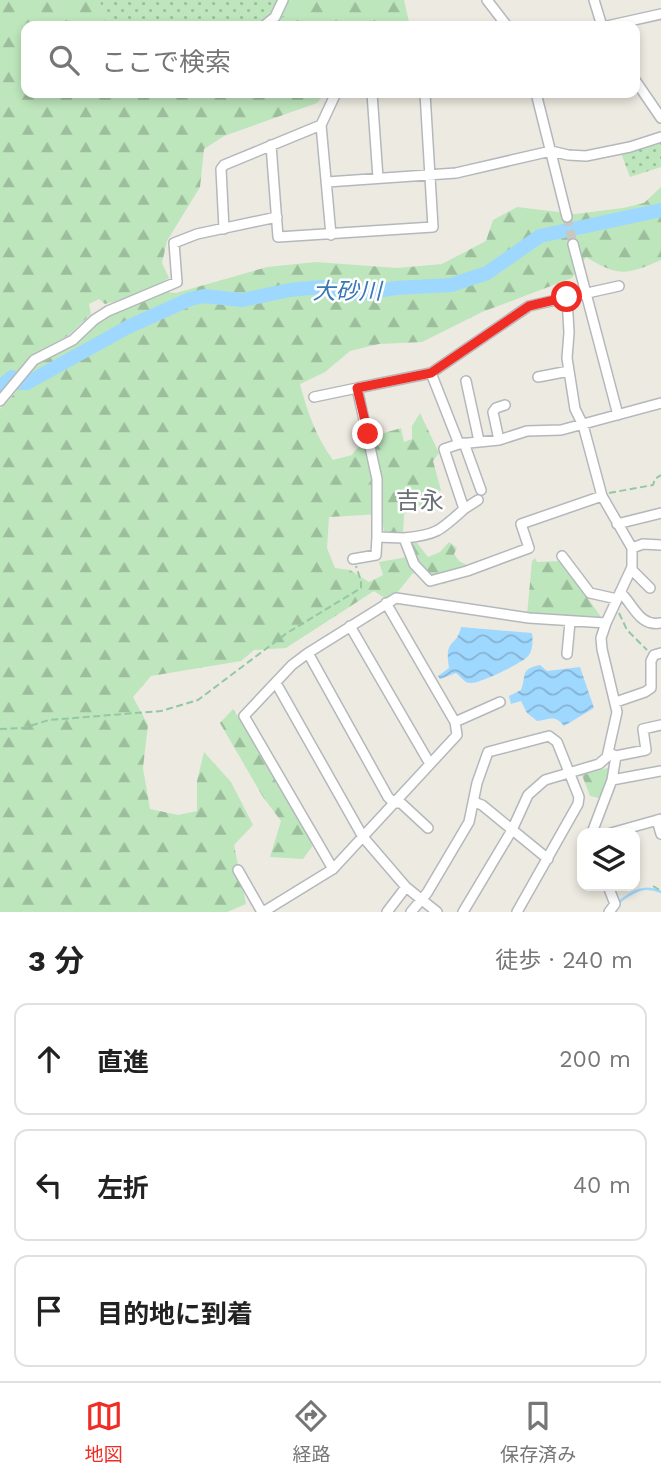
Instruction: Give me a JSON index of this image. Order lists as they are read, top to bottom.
{
  "districts": ["吉永"],
  "water": ["大砂川"],
  "page": {
    "search": "ここで検索",
    "heading": ["3 分", "徒歩 · 240 m"],
    "list": [
      ["直進", "200 m"],
      ["左折", "40 m"],
      "目的地に到着"
    ],
    "nav": ["地図", "経路", "保存済み"]
  }
}
